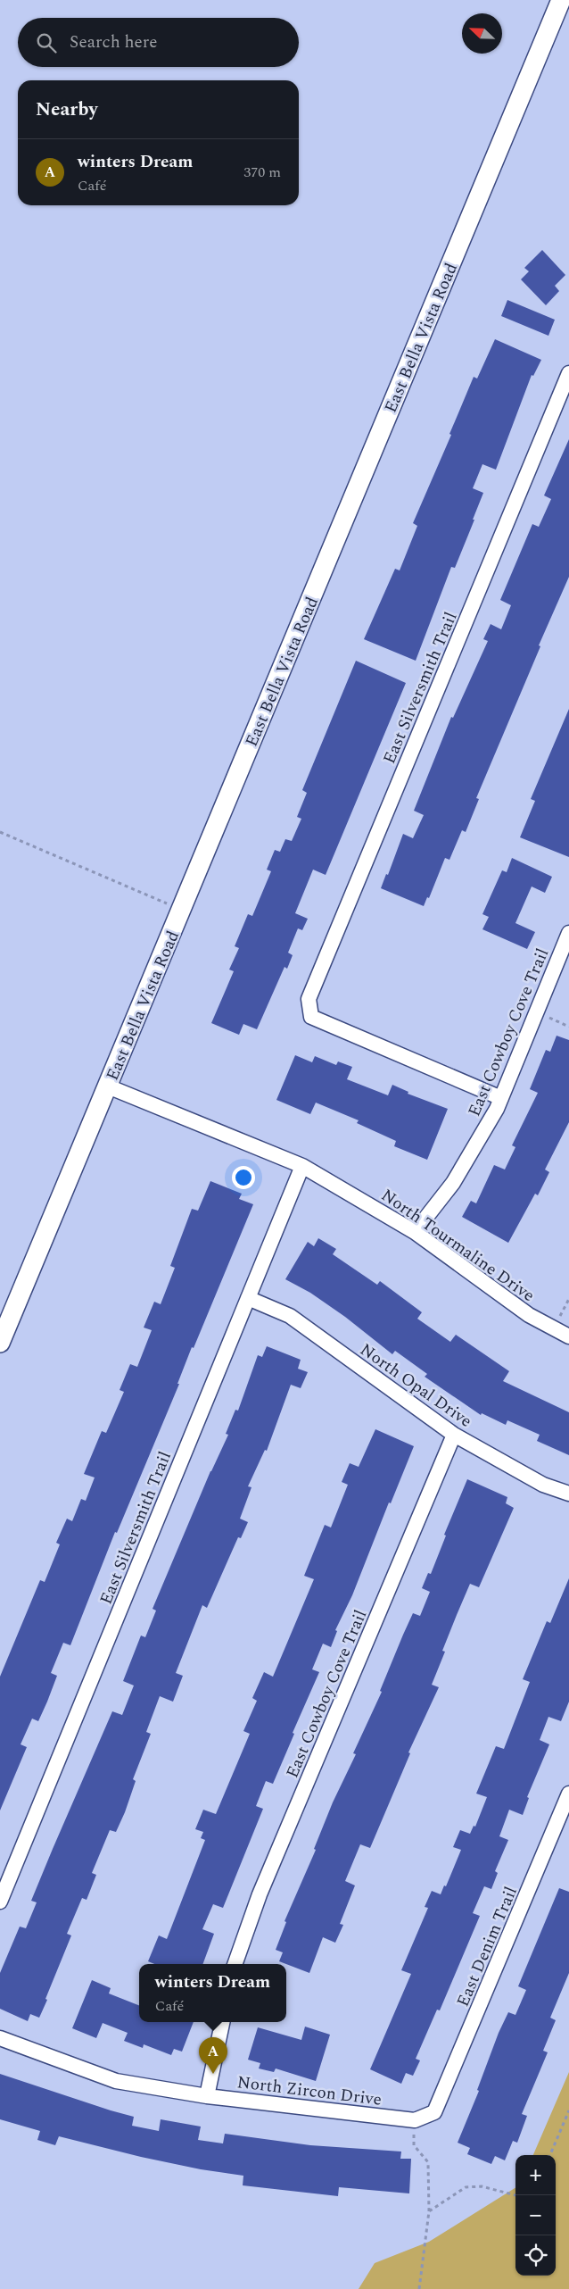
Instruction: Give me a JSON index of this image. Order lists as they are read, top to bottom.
{
  "streets": {
    "street": [
      "East Bella Vista Road",
      "East Silversmith Trail",
      "East Cowboy Cove Trail",
      "North Tourmaline Drive",
      "North Opal Drive",
      "East Denim Trail",
      "North Zircon Drive"
    ]
  },
  "crossings": [
    ["East Bella Vista Road", "North Tourmaline Drive"],
    ["East Silversmith Trail", "East Cowboy Cove Trail"],
    ["East Silversmith Trail", "North Tourmaline Drive"],
    ["East Silversmith Trail", "North Opal Drive"],
    ["East Cowboy Cove Trail", "North Tourmaline Drive"],
    ["East Cowboy Cove Trail", "North Opal Drive"],
    ["East Denim Trail", "North Zircon Drive"]
  ],
  "north": "top left",
  "page": {
    "search": "Search here",
    "heading": "Nearby",
    "list": [
      {
        "mark": "A",
        "name": "winters Dream",
        "note": "Café",
        "value": "370 m"
      }
    ],
    "popup": ["winters Dream", "Café"],
    "pins": "A",
    "map_buttons": ["+", "−"]
  }
}
